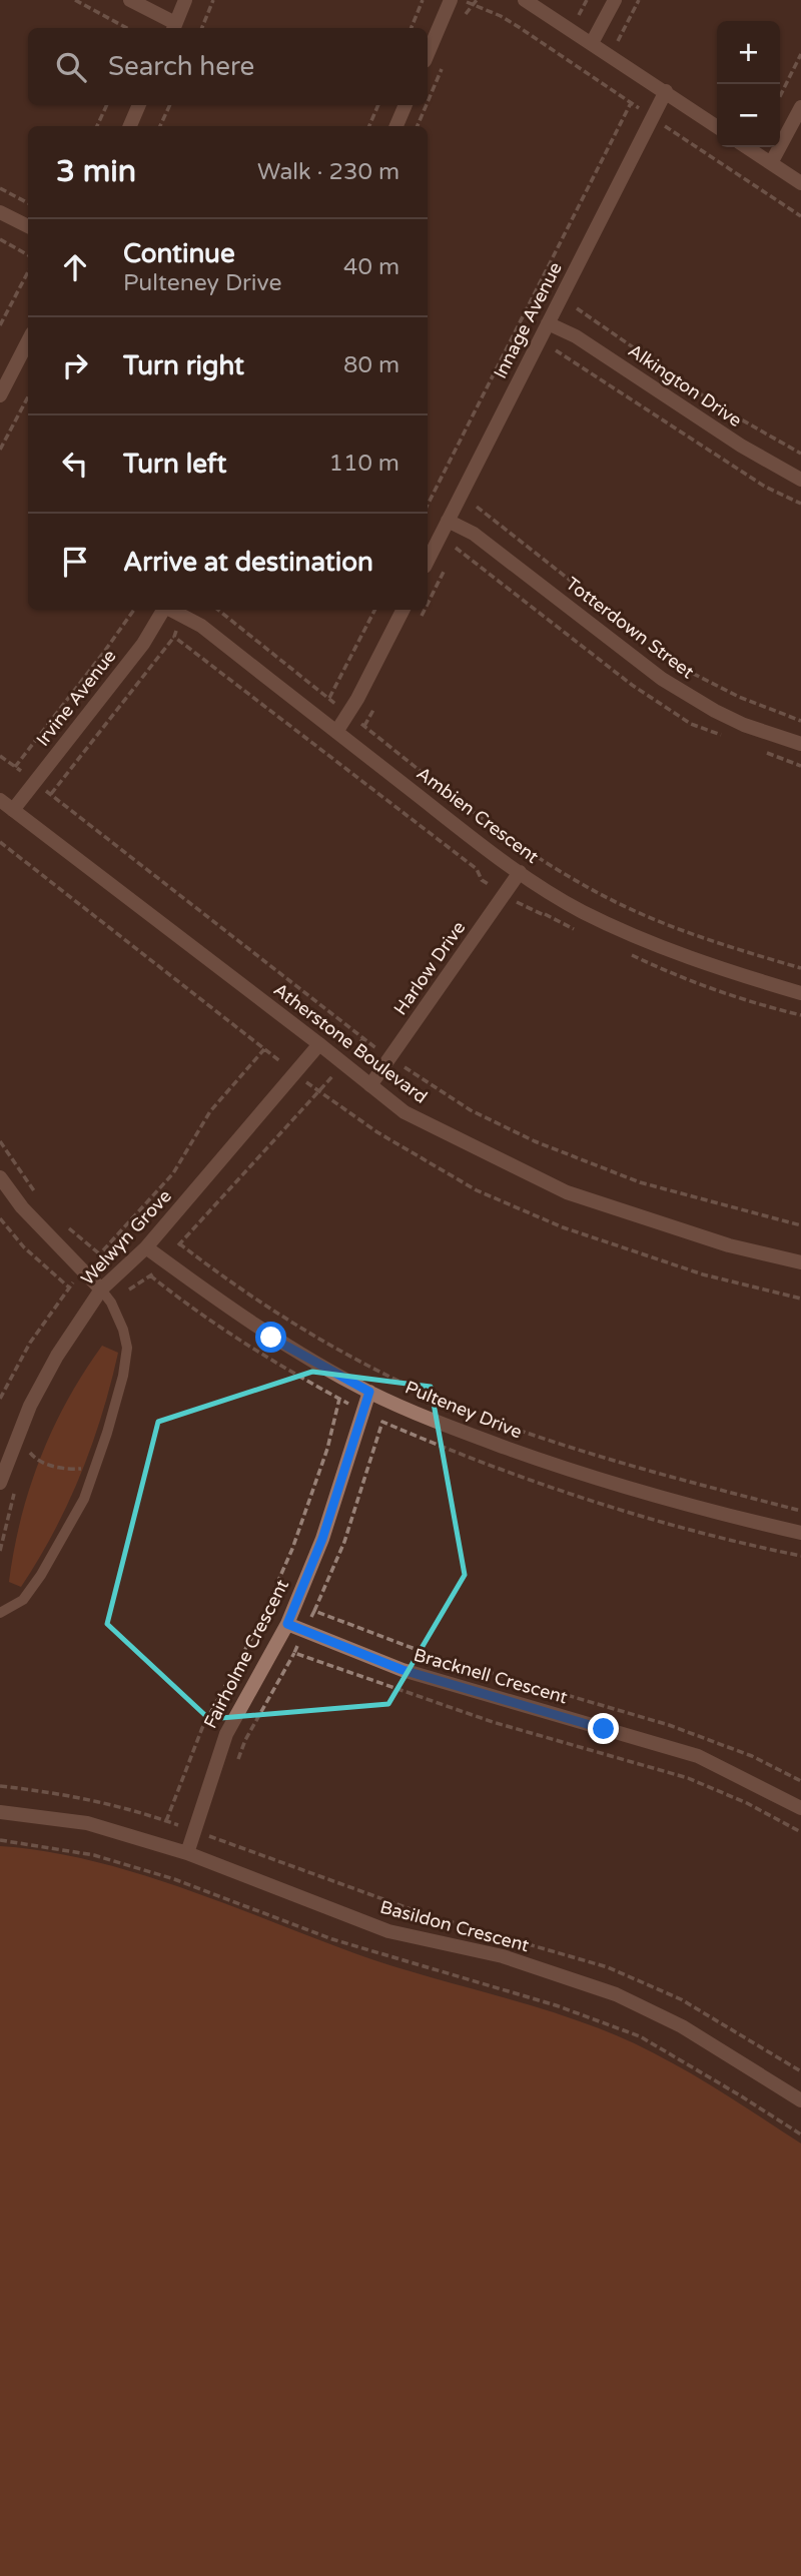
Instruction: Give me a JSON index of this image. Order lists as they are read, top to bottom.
{
  "streets": {
    "street": [
      "Innage Avenue",
      "Alkington Drive",
      "Totterdown Street",
      "Irvine Avenue",
      "Ambien Crescent",
      "Harlow Drive",
      "Atherstone Boulevard",
      "Welwyn Grove",
      "Pulteney Drive",
      "Fairholme Crescent",
      "Bracknell Crescent",
      "Basildon Crescent"
    ]
  },
  "crossings": [
    ["Innage Avenue", "Alkington Drive"],
    ["Innage Avenue", "Totterdown Street"],
    ["Irvine Avenue", "Atherstone Boulevard"],
    ["Ambien Crescent", "Harlow Drive"],
    ["Harlow Drive", "Atherstone Boulevard"],
    ["Atherstone Boulevard", "Welwyn Grove"],
    ["Welwyn Grove", "Pulteney Drive"],
    ["Pulteney Drive", "Fairholme Crescent"],
    ["Fairholme Crescent", "Bracknell Crescent"],
    ["Fairholme Crescent", "Basildon Crescent"]
  ],
  "page": {
    "map_buttons": ["+", "−"],
    "search": "Search here",
    "heading": ["3 min", "Walk · 230 m"],
    "list": [
      ["Continue", "Pulteney Drive", "40 m"],
      ["Turn right", "80 m"],
      ["Turn left", "110 m"],
      "Arrive at destination"
    ]
  }
}
